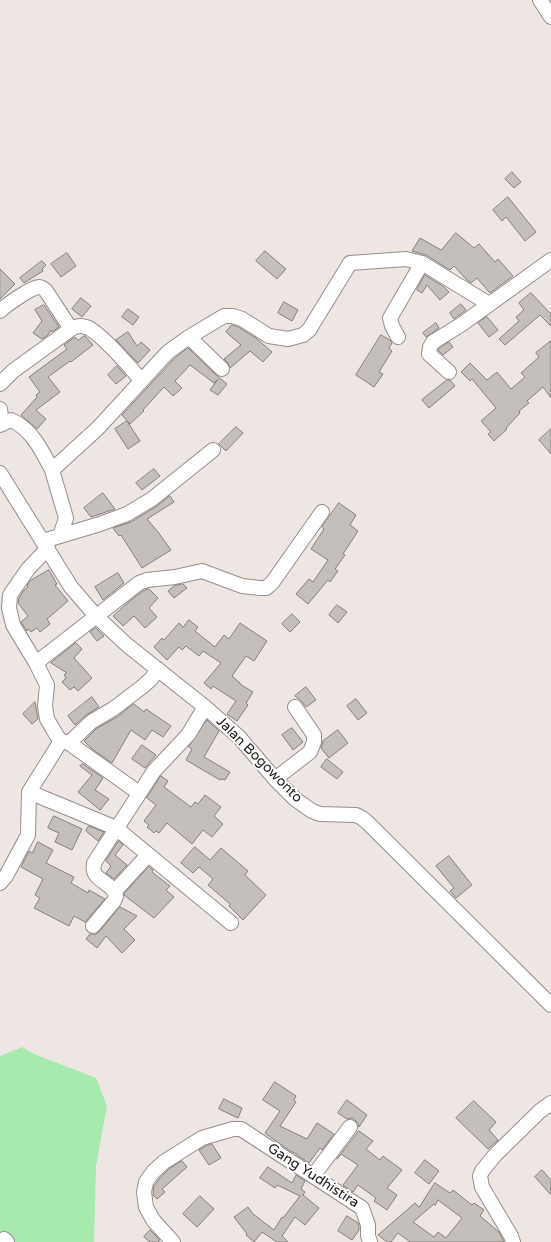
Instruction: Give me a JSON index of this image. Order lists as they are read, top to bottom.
{
  "streets": {
    "street": ["Jalan Bogowonto", "Gang Yudhistira"]
  }
}
